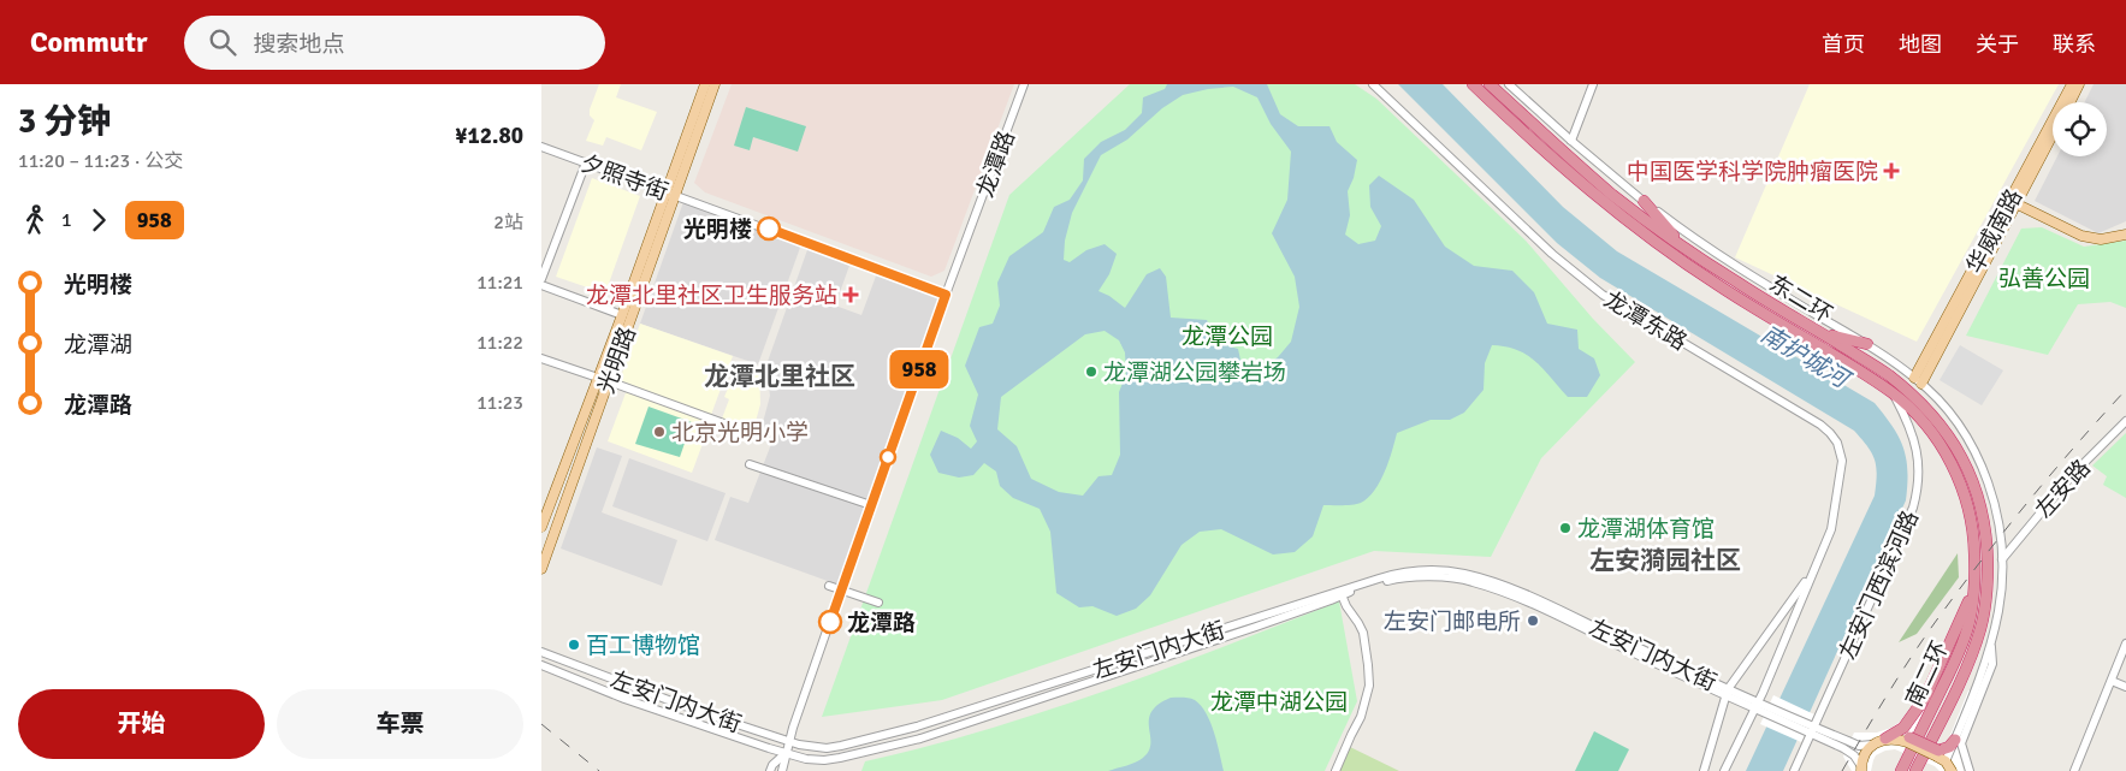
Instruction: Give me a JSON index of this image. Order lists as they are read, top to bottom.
{
  "streets": {
    "highway": ["东二环", "南二环"],
    "main road": ["华威南路", "光明路"],
    "street": [
      "龙潭路",
      "夕照寺街",
      "龙潭东路",
      "左安路",
      "左安门西滨河路",
      "左安门内大街"
    ]
  },
  "crossings": [
    ["龙潭路", "夕照寺街"],
    ["龙潭路", "左安门内大街"],
    ["夕照寺街", "光明路"],
    ["东二环", "左安门西滨河路"],
    ["东二环", "南二环"],
    ["龙潭东路", "左安门内大街"],
    ["左安门西滨河路", "左安门内大街"]
  ],
  "districts": ["龙潭北里社区", "左安漪园社区"],
  "water": ["南护城河"],
  "parks": ["弘善公园", "龙潭公园", "龙潭中湖公园"],
  "places": {
    "health": ["中国医学科学院肿瘤医院", "龙潭北里社区卫生服务站"],
    "other": [
      "光明楼",
      "龙潭湖公园攀岩场",
      "北京光明小学",
      "龙潭湖体育馆",
      "左安门邮电所",
      "龙潭路",
      "百工博物馆"
    ]
  },
  "lines": ["bus line 958"],
  "page": {
    "header": "Commutr",
    "search": "搜索地点",
    "nav": [
      "首页",
      "地图",
      "关于",
      "联系"
    ],
    "heading": ["3 分钟", "11:20 – 11:23 · 公交", "¥12.80"],
    "on_map": "958",
    "legs": ["1", "958", "2站"],
    "list": [
      {
        "name": "光明楼",
        "value": "11:21"
      },
      {
        "name": "龙潭湖",
        "value": "11:22"
      },
      {
        "name": "龙潭路",
        "value": "11:23"
      }
    ],
    "buttons": ["开始", "车票"]
  }
}
